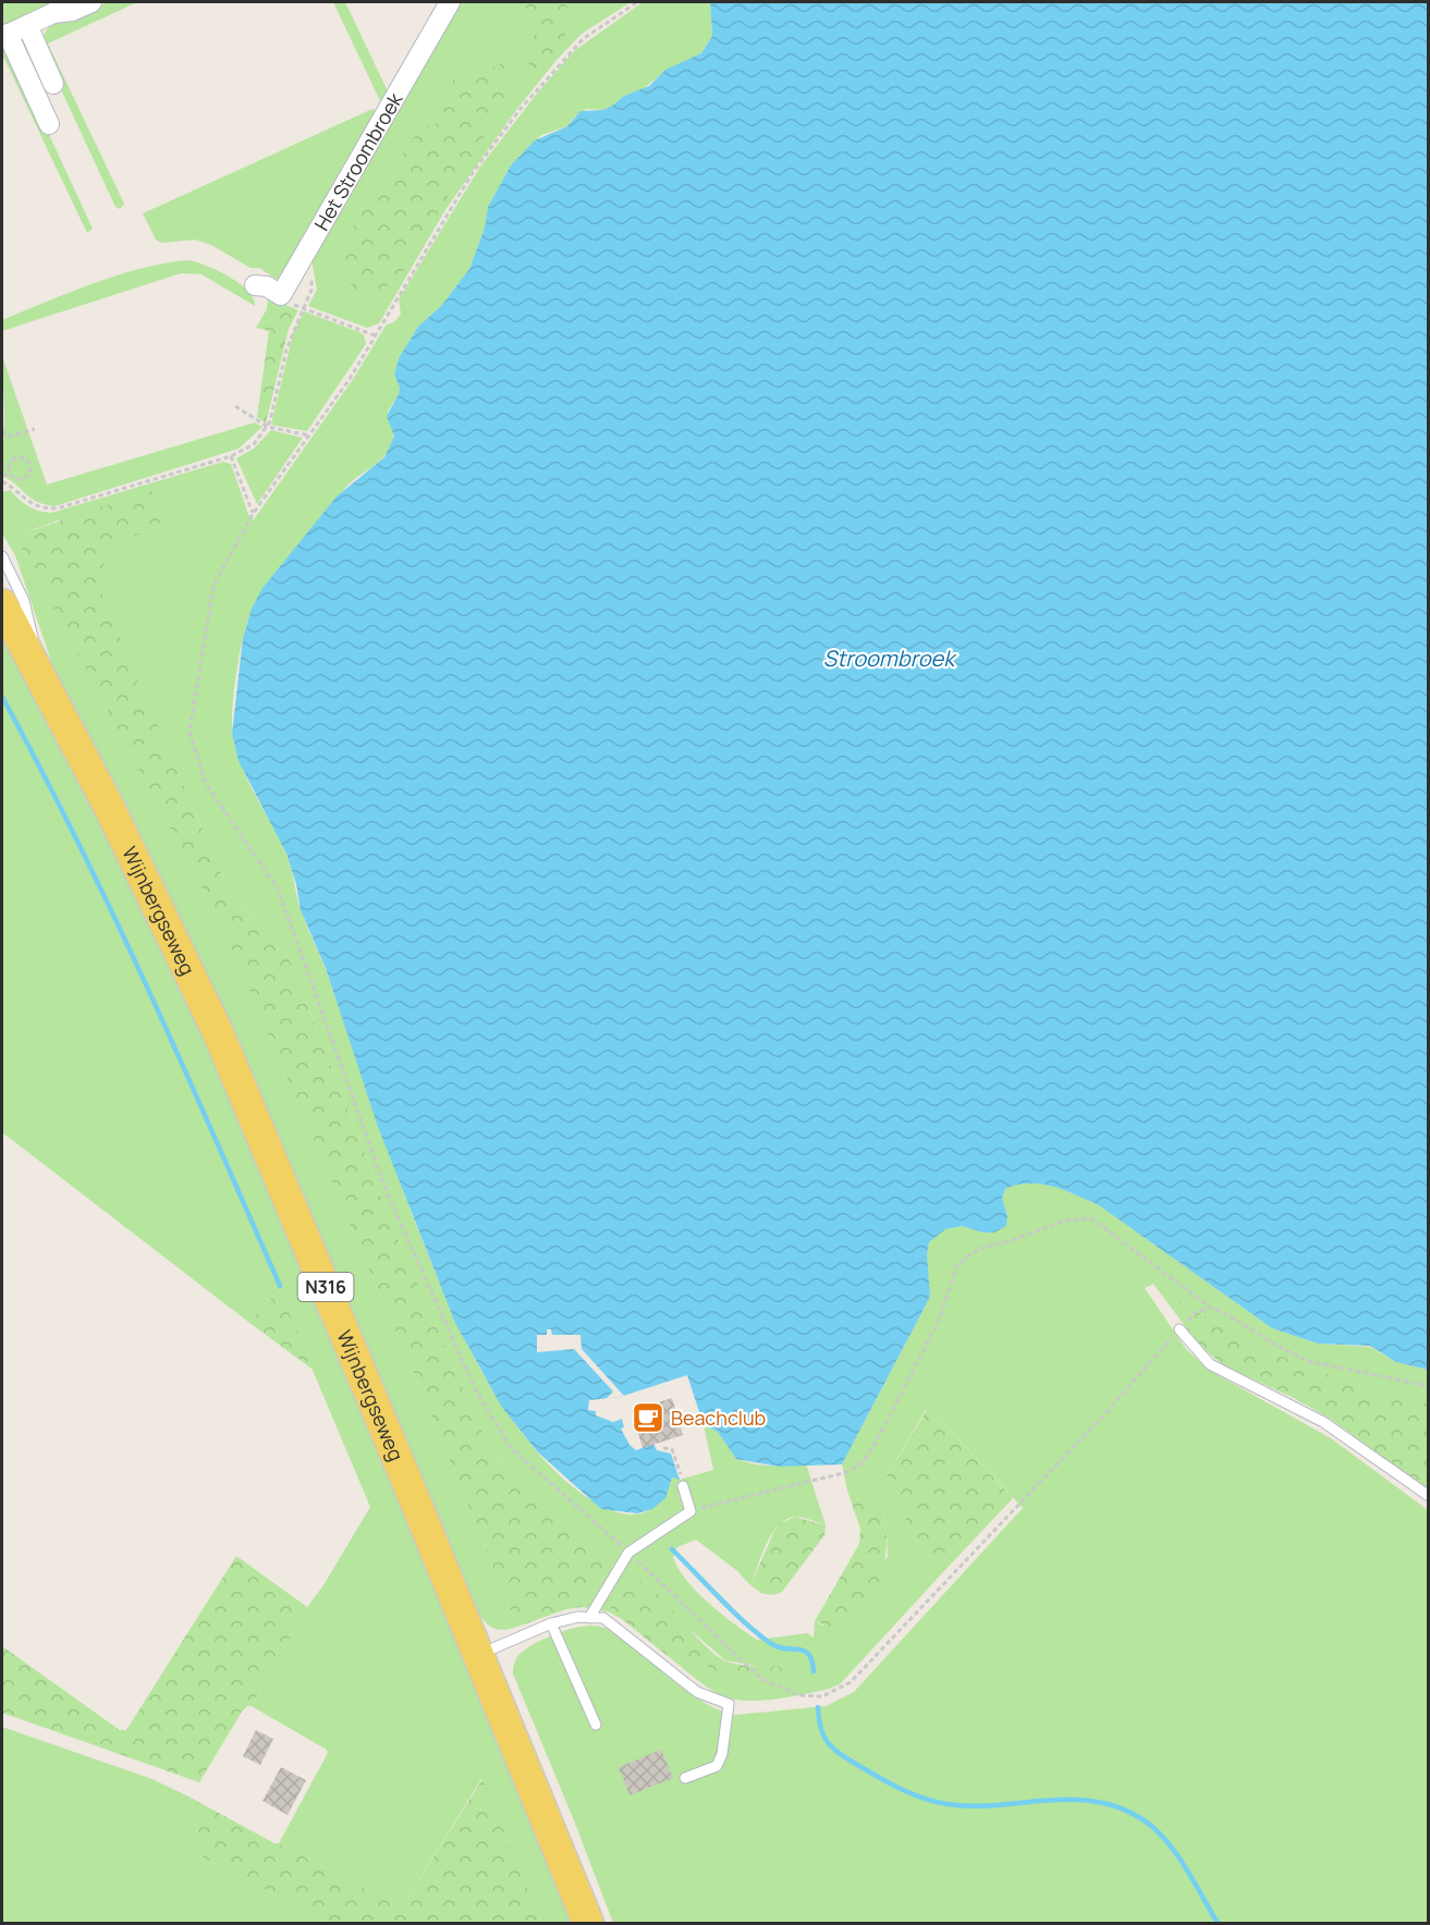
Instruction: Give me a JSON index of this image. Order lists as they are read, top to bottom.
{
  "streets": {
    "main road": ["Wijnbergseweg", "N316"],
    "street": ["Het Stroombroek"]
  },
  "water": ["Stroombroek"],
  "places": {
    "cafe": ["Beachclub"]
  }
}
